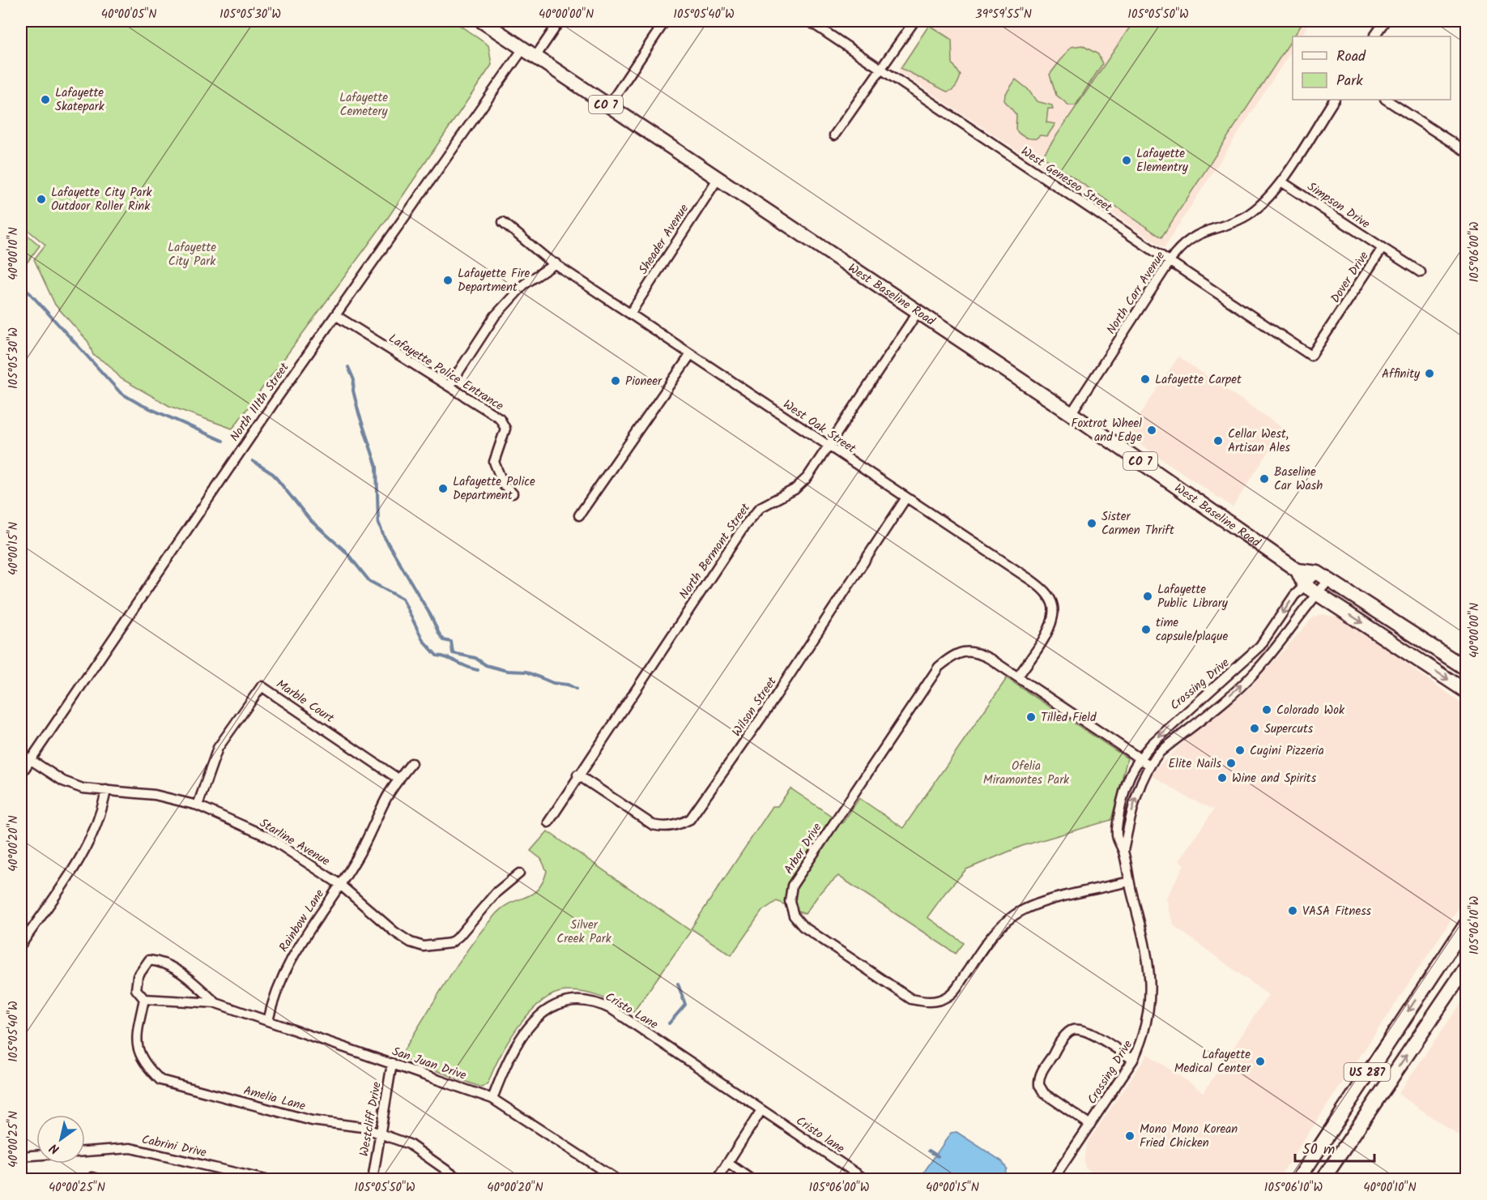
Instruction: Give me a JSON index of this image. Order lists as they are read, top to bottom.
{
  "streets": {
    "main road": ["CO 7", "West Baseline Road", "US 287"],
    "street": [
      "West Geneseo Street",
      "Simpson Drive",
      "Sheader Avenue",
      "Dover Drive",
      "North Carr Avenue",
      "Lafayette Police Entrance",
      "North 111th Street",
      "West Oak Street",
      "North Bermont Street",
      "Crossing Drive",
      "Marble Court",
      "Wilson Street",
      "Starline Avenue",
      "Arbor Drive",
      "Rainbow Lane",
      "Cristo Lane",
      "San Juan Drive",
      "Amelia Lane",
      "Westcliff Drive",
      "Cristo lane",
      "Cabrini Drive"
    ]
  },
  "crossings": [
    ["West Geneseo Street", "Dover Drive"],
    ["West Geneseo Street", "North Carr Avenue"],
    ["Simpson Drive", "Dover Drive"],
    ["Simpson Drive", "North Carr Avenue"],
    ["Sheader Avenue", "West Baseline Road"],
    ["Sheader Avenue", "West Oak Street"],
    ["North Carr Avenue", "West Baseline Road"],
    ["West Baseline Road", "North 111th Street"],
    ["West Baseline Road", "North Bermont Street"],
    ["West Baseline Road", "Crossing Drive"],
    ["Lafayette Police Entrance", "North 111th Street"],
    ["North 111th Street", "Starline Avenue"],
    ["West Oak Street", "North Bermont Street"],
    ["West Oak Street", "Wilson Street"],
    ["West Oak Street", "Arbor Drive"],
    ["North Bermont Street", "Wilson Street"],
    ["Crossing Drive", "Arbor Drive"],
    ["Marble Court", "Starline Avenue"],
    ["Marble Court", "Rainbow Lane"],
    ["Starline Avenue", "Rainbow Lane"],
    ["Rainbow Lane", "San Juan Drive"],
    ["Cristo Lane", "San Juan Drive"],
    ["Cristo Lane", "Cristo lane"],
    ["San Juan Drive", "Amelia Lane"],
    ["San Juan Drive", "Westcliff Drive"],
    ["Amelia Lane", "Westcliff Drive"]
  ],
  "parks": [
    "Lafayette Cemetery",
    "Lafayette City Park",
    "Ofelia Miramontes Park",
    "Silver Creek Park"
  ],
  "places": [
    "Lafayette Skatepark",
    "Lafayette Elementry",
    "Lafayette City Park Outdoor Roller Rink",
    "Lafayette Fire Department",
    "Affinity",
    "Lafayette Carpet",
    "Pioneer",
    "Foxtrot Wheel and Edge",
    "Cellar West, Artisan Ales",
    "Baseline Car Wash",
    "Lafayette Police Department",
    "Sister Carmen Thrift",
    "Lafayette Public Library",
    "time capsule/plaque",
    "Colorado Wok",
    "Tilled Field",
    "Supercuts",
    "Cugini Pizzeria",
    "Elite Nails",
    "Wine and Spirits",
    "VASA Fitness",
    "Lafayette Medical Center",
    "Mono Mono Korean Fried Chicken"
  ],
  "legend": ["Road", "Park"],
  "scale_bar": "50 m",
  "north": "bottom left",
  "coordinates": [
    "40°00'05\"N",
    "105°05'30\"W",
    "40°00'00\"N",
    "105°05'40\"W",
    "39°59'55\"N",
    "105°05'50\"W",
    "105°06'00\"W",
    "40°00'10\"N",
    "40°00'15\"N",
    "40°00'20\"N",
    "105°06'10\"W",
    "40°00'25\"N"
  ]
}
